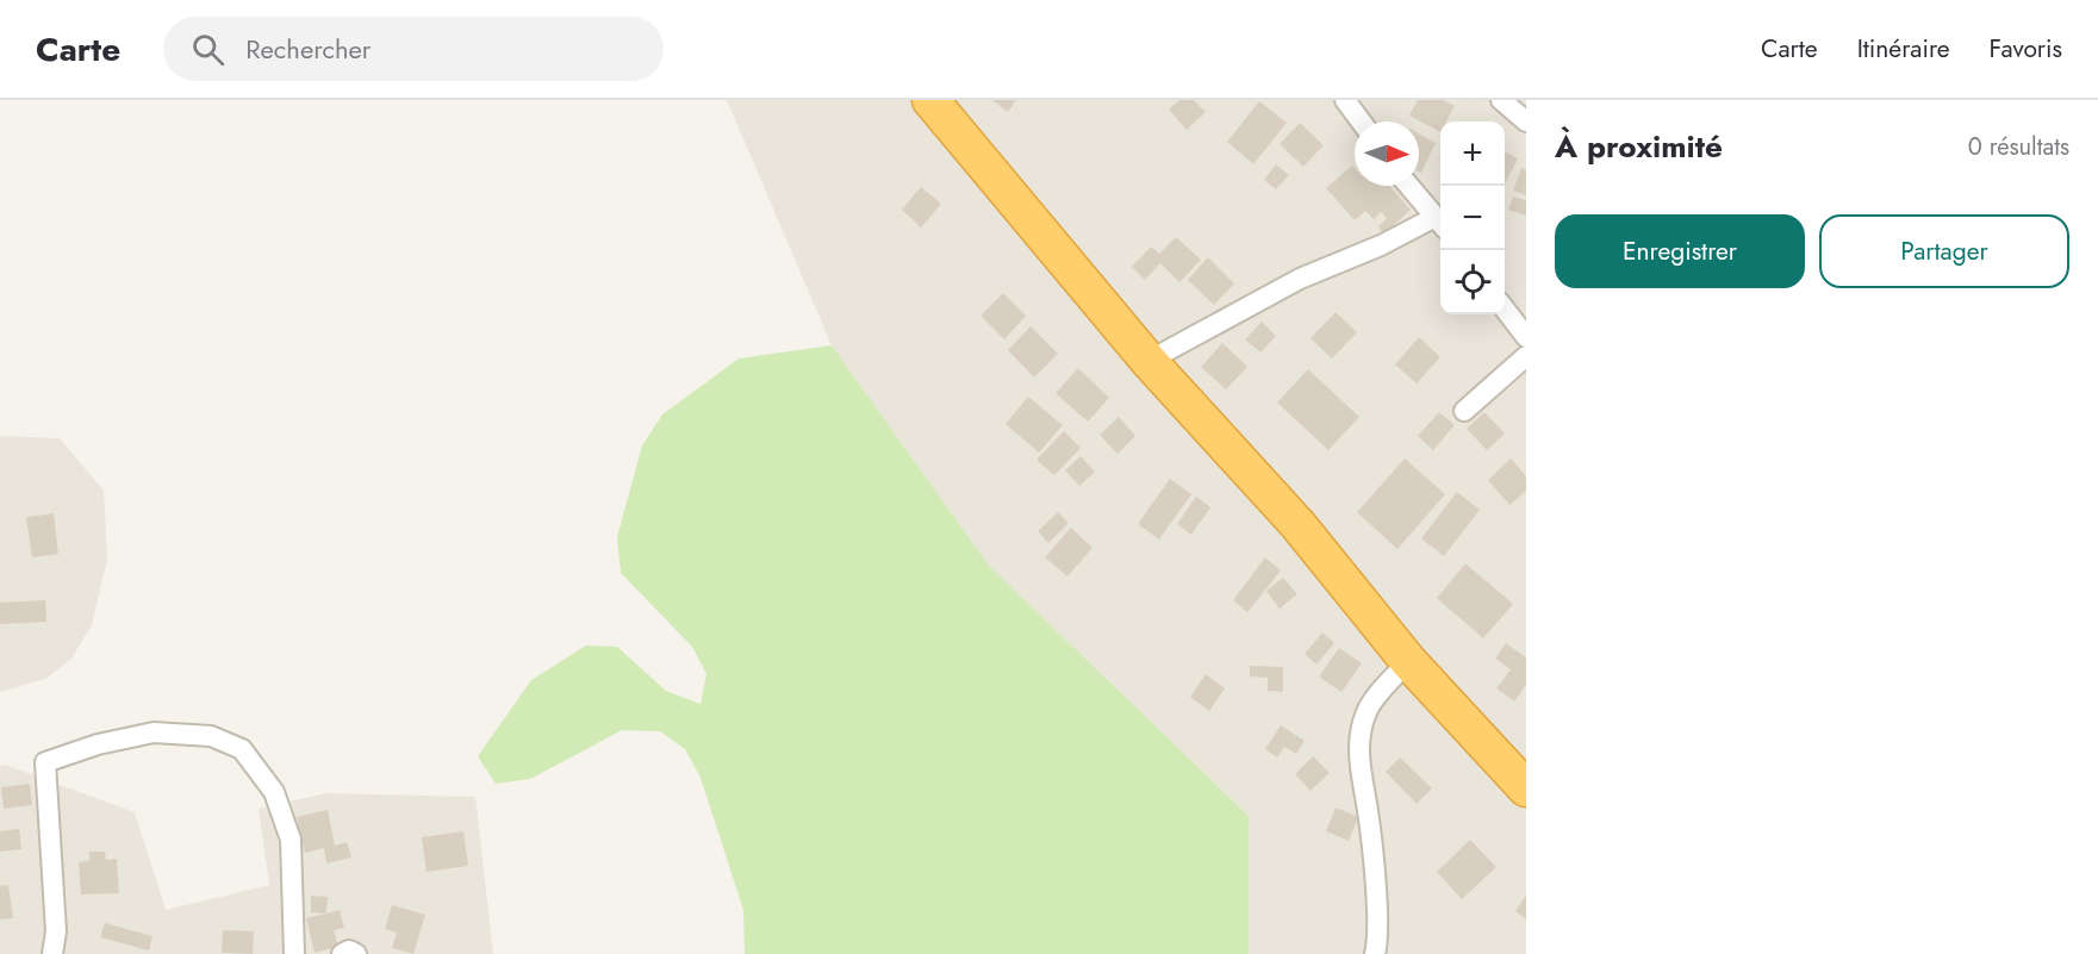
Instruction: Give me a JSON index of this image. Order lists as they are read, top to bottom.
{
  "north": "right",
  "page": {
    "header": "Carte",
    "search": "Rechercher",
    "nav": ["Carte", "Itinéraire", "Favoris"],
    "heading": ["À proximité", "0 résultats"],
    "map_buttons": ["+", "−"],
    "buttons": ["Enregistrer", "Partager"]
  }
}
